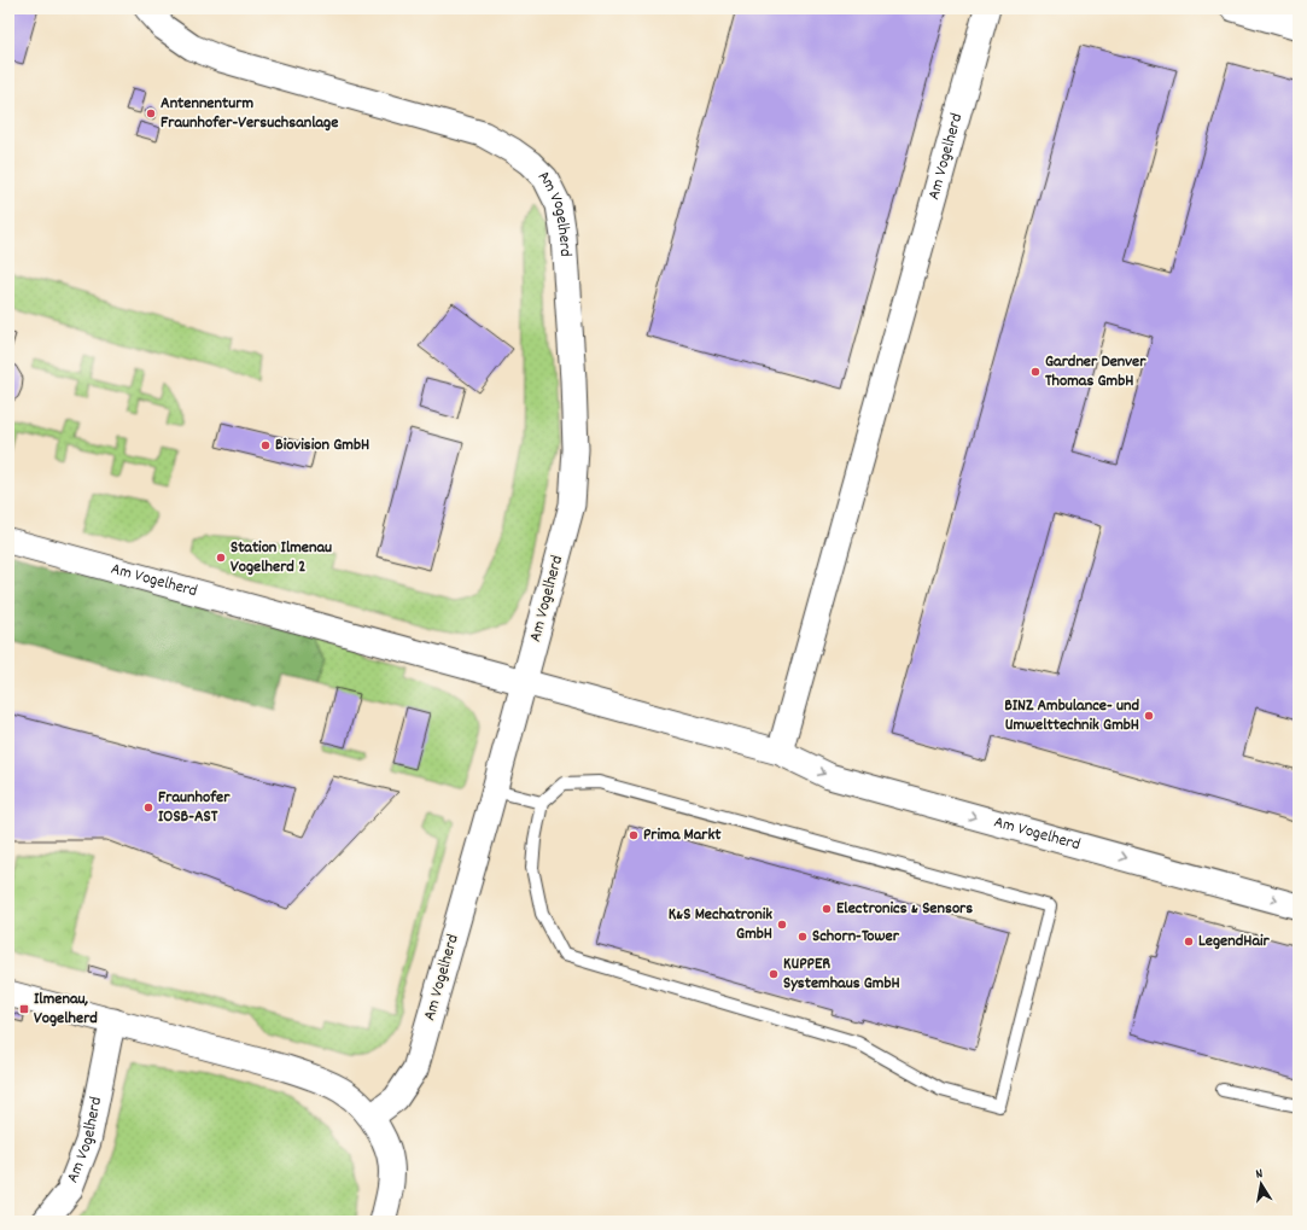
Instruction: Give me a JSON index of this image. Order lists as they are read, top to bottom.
{
  "streets": {
    "street": ["Am Vogelherd"]
  },
  "places": {
    "other": [
      "Antennenturm Fraunhofer-Versuchsanlage",
      "Gardner Denver Thomas GmbH",
      "Biovision GmbH",
      "Station Ilmenau Vogelherd 2",
      "BINZ Ambulance- und Umwelttechnik GmbH",
      "Fraunhofer IOSB-AST",
      "Prima Markt",
      "Electronics & Sensors",
      "K&S Mechatronik GmbH",
      "Schorn-Tower",
      "LegendHair",
      "KUPPER Systemhaus GmbH"
    ],
    "transit": ["Ilmenau, Vogelherd"]
  },
  "north": "top"
}
